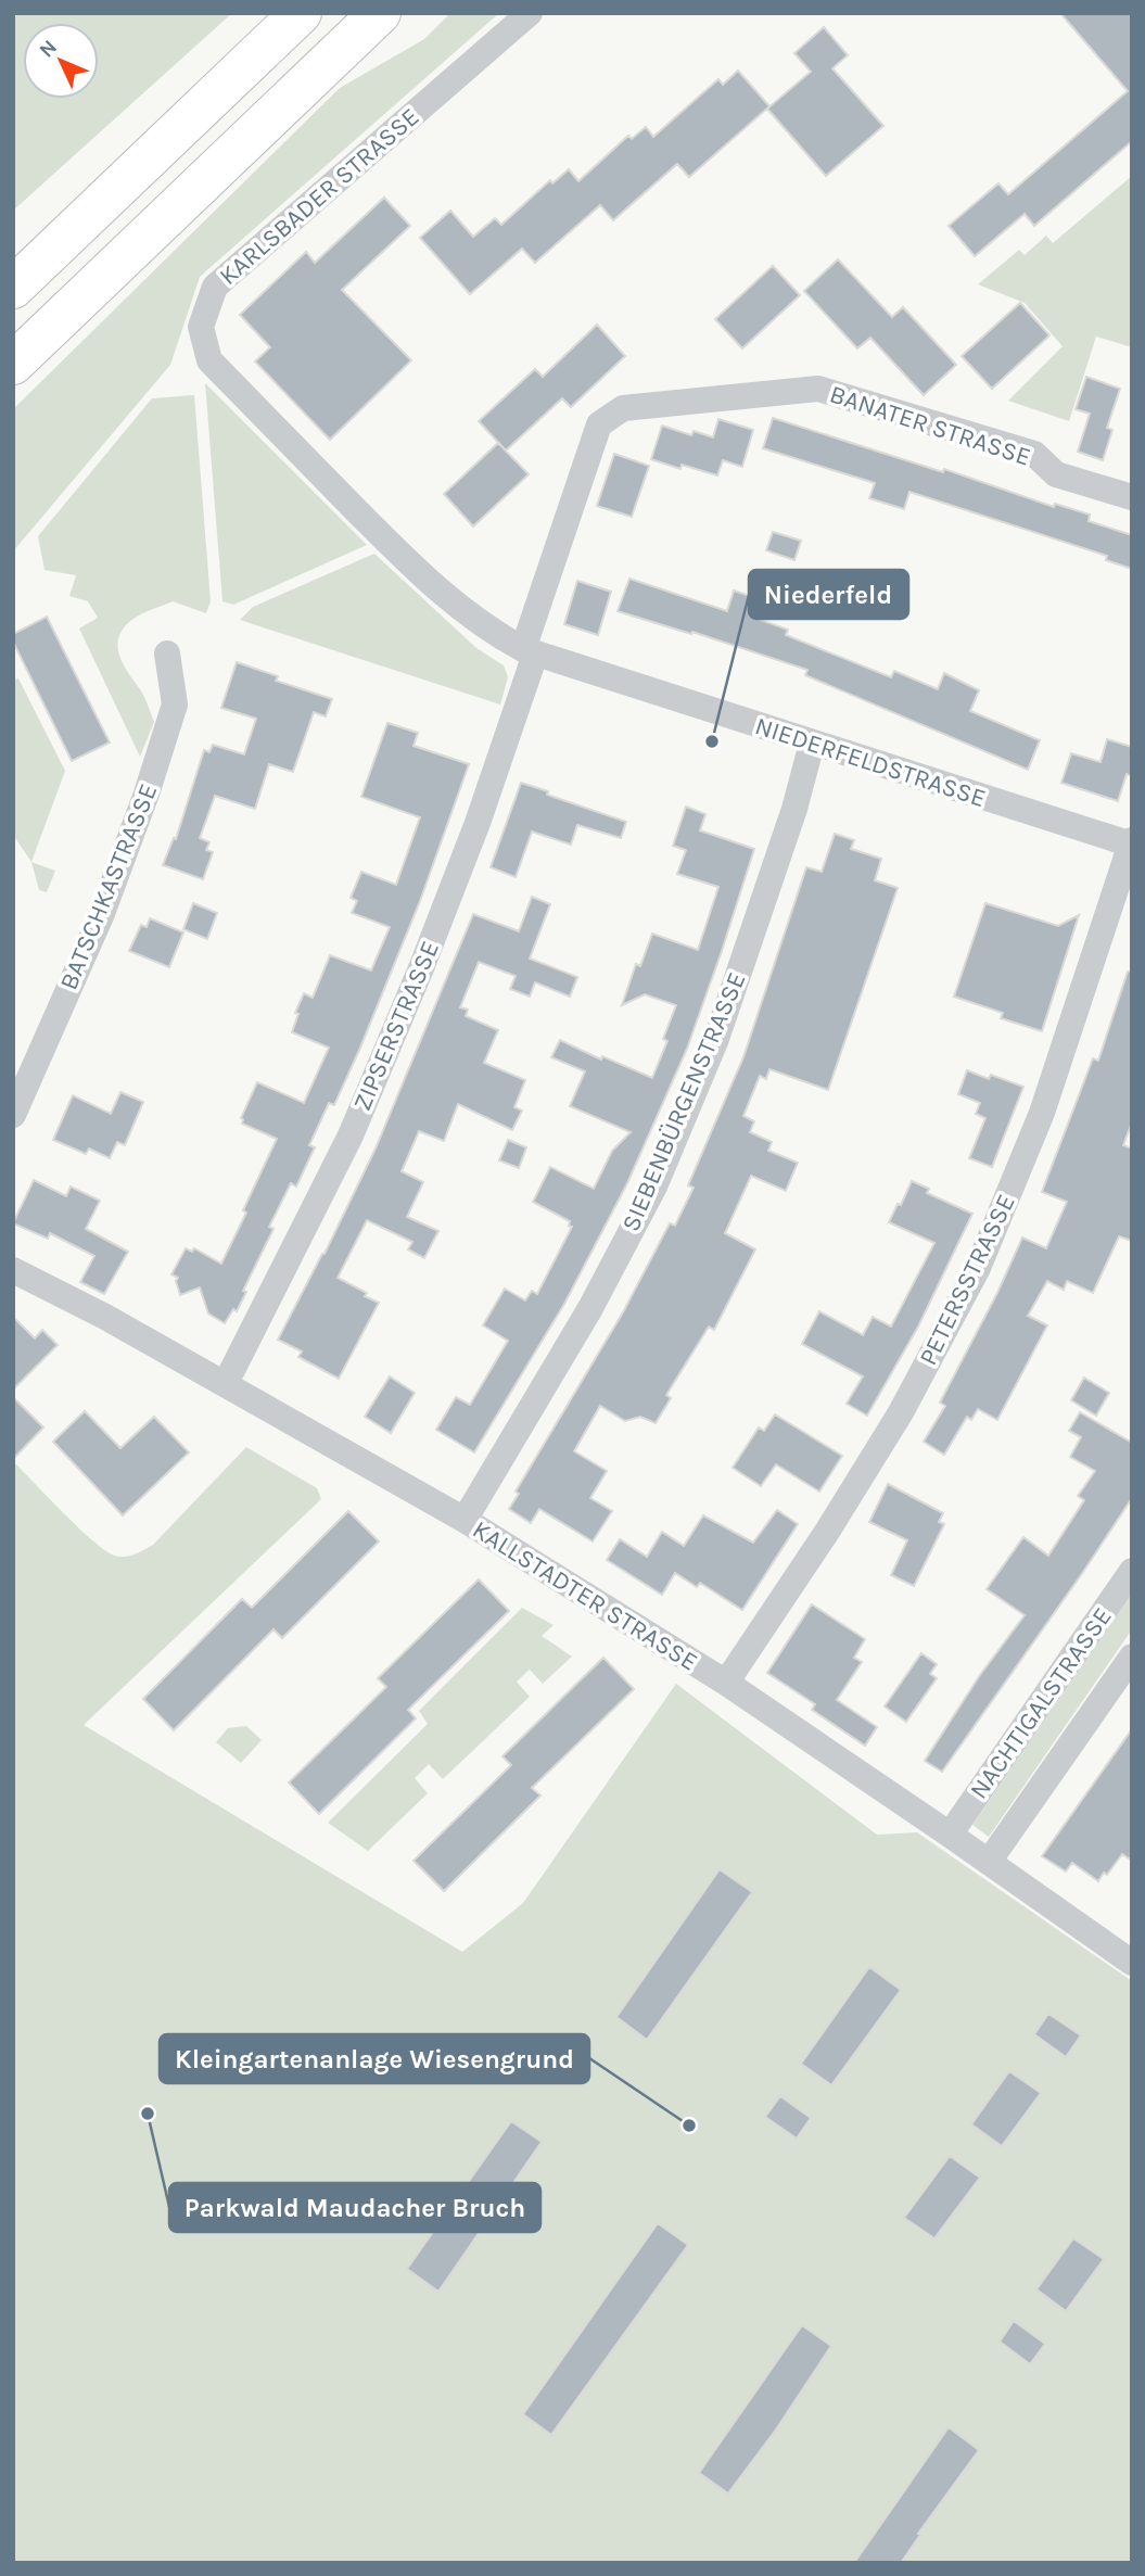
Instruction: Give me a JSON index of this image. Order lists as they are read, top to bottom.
{
  "streets": {
    "street": [
      "KARLSBADER STRASSE",
      "BANATER STRASSE",
      "NIEDERFELDSTRASSE",
      "BATSCHKASTRASSE",
      "ZIPSERSTRASSE",
      "SIEBENBÜRGENSTRASSE",
      "PETERSSTRASSE",
      "KALLSTADTER STRASSE",
      "NACHTIGALSTRASSE"
    ]
  },
  "crossings": [
    ["KARLSBADER STRASSE", "BANATER STRASSE"],
    ["KARLSBADER STRASSE", "NIEDERFELDSTRASSE"],
    ["KARLSBADER STRASSE", "ZIPSERSTRASSE"],
    ["BANATER STRASSE", "NIEDERFELDSTRASSE"],
    ["BANATER STRASSE", "ZIPSERSTRASSE"],
    ["NIEDERFELDSTRASSE", "ZIPSERSTRASSE"],
    ["NIEDERFELDSTRASSE", "SIEBENBÜRGENSTRASSE"],
    ["NIEDERFELDSTRASSE", "PETERSSTRASSE"],
    ["ZIPSERSTRASSE", "KALLSTADTER STRASSE"],
    ["SIEBENBÜRGENSTRASSE", "KALLSTADTER STRASSE"],
    ["PETERSSTRASSE", "KALLSTADTER STRASSE"],
    ["KALLSTADTER STRASSE", "NACHTIGALSTRASSE"]
  ],
  "places": ["Niederfeld", "Parkwald Maudacher Bruch", "Kleingartenanlage Wiesengrund"],
  "north": "top left"
}
